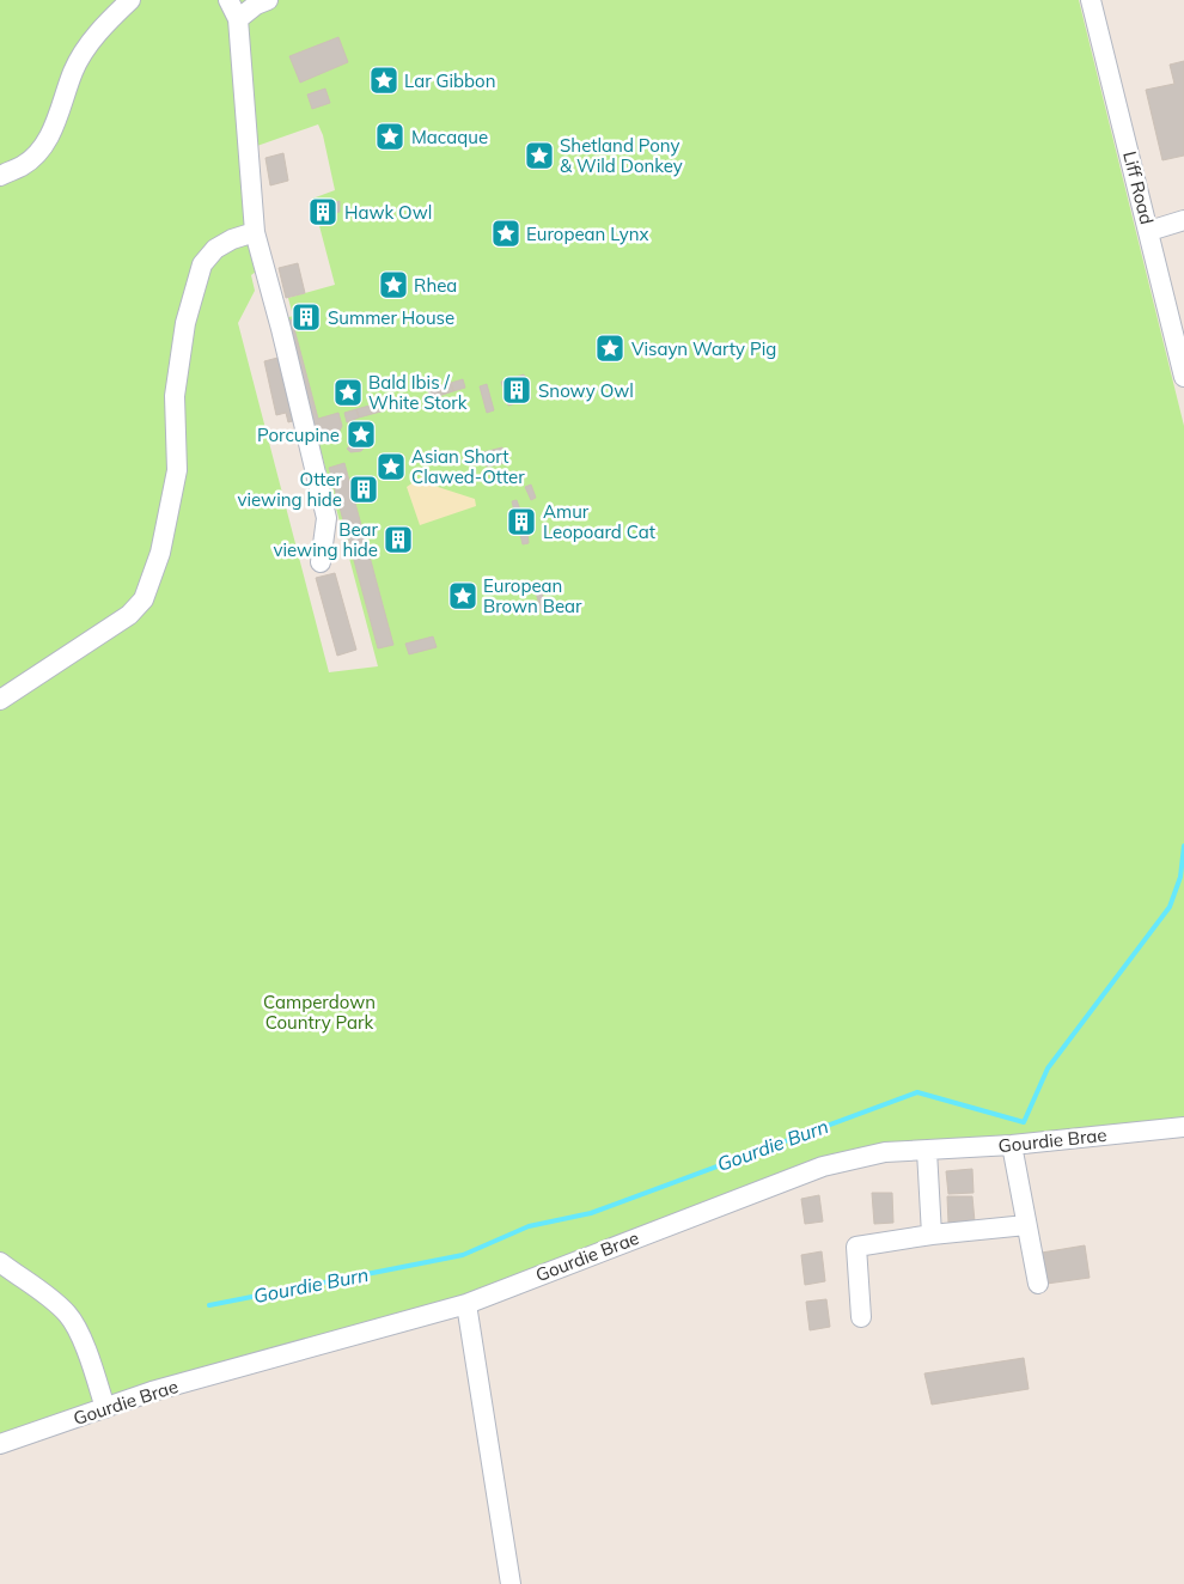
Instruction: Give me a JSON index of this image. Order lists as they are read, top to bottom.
{
  "streets": {
    "street": ["Liff Road", "Gourdie Brae"]
  },
  "water": ["Gourdie Burn"],
  "parks": ["Camperdown Country Park"],
  "places": {
    "place": [
      "Lar Gibbon",
      "Macaque",
      "Shetland Pony & Wild Donkey",
      "European Lynx",
      "Rhea",
      "Visayn Warty Pig",
      "Bald Ibis / White Stork",
      "Porcupine",
      "Asian Short Clawed-Otter",
      "European Brown Bear"
    ],
    "building": [
      "Hawk Owl",
      "Summer House",
      "Snowy Owl",
      "Otter viewing hide",
      "Amur Leopoard Cat",
      "Bear viewing hide"
    ]
  }
}
